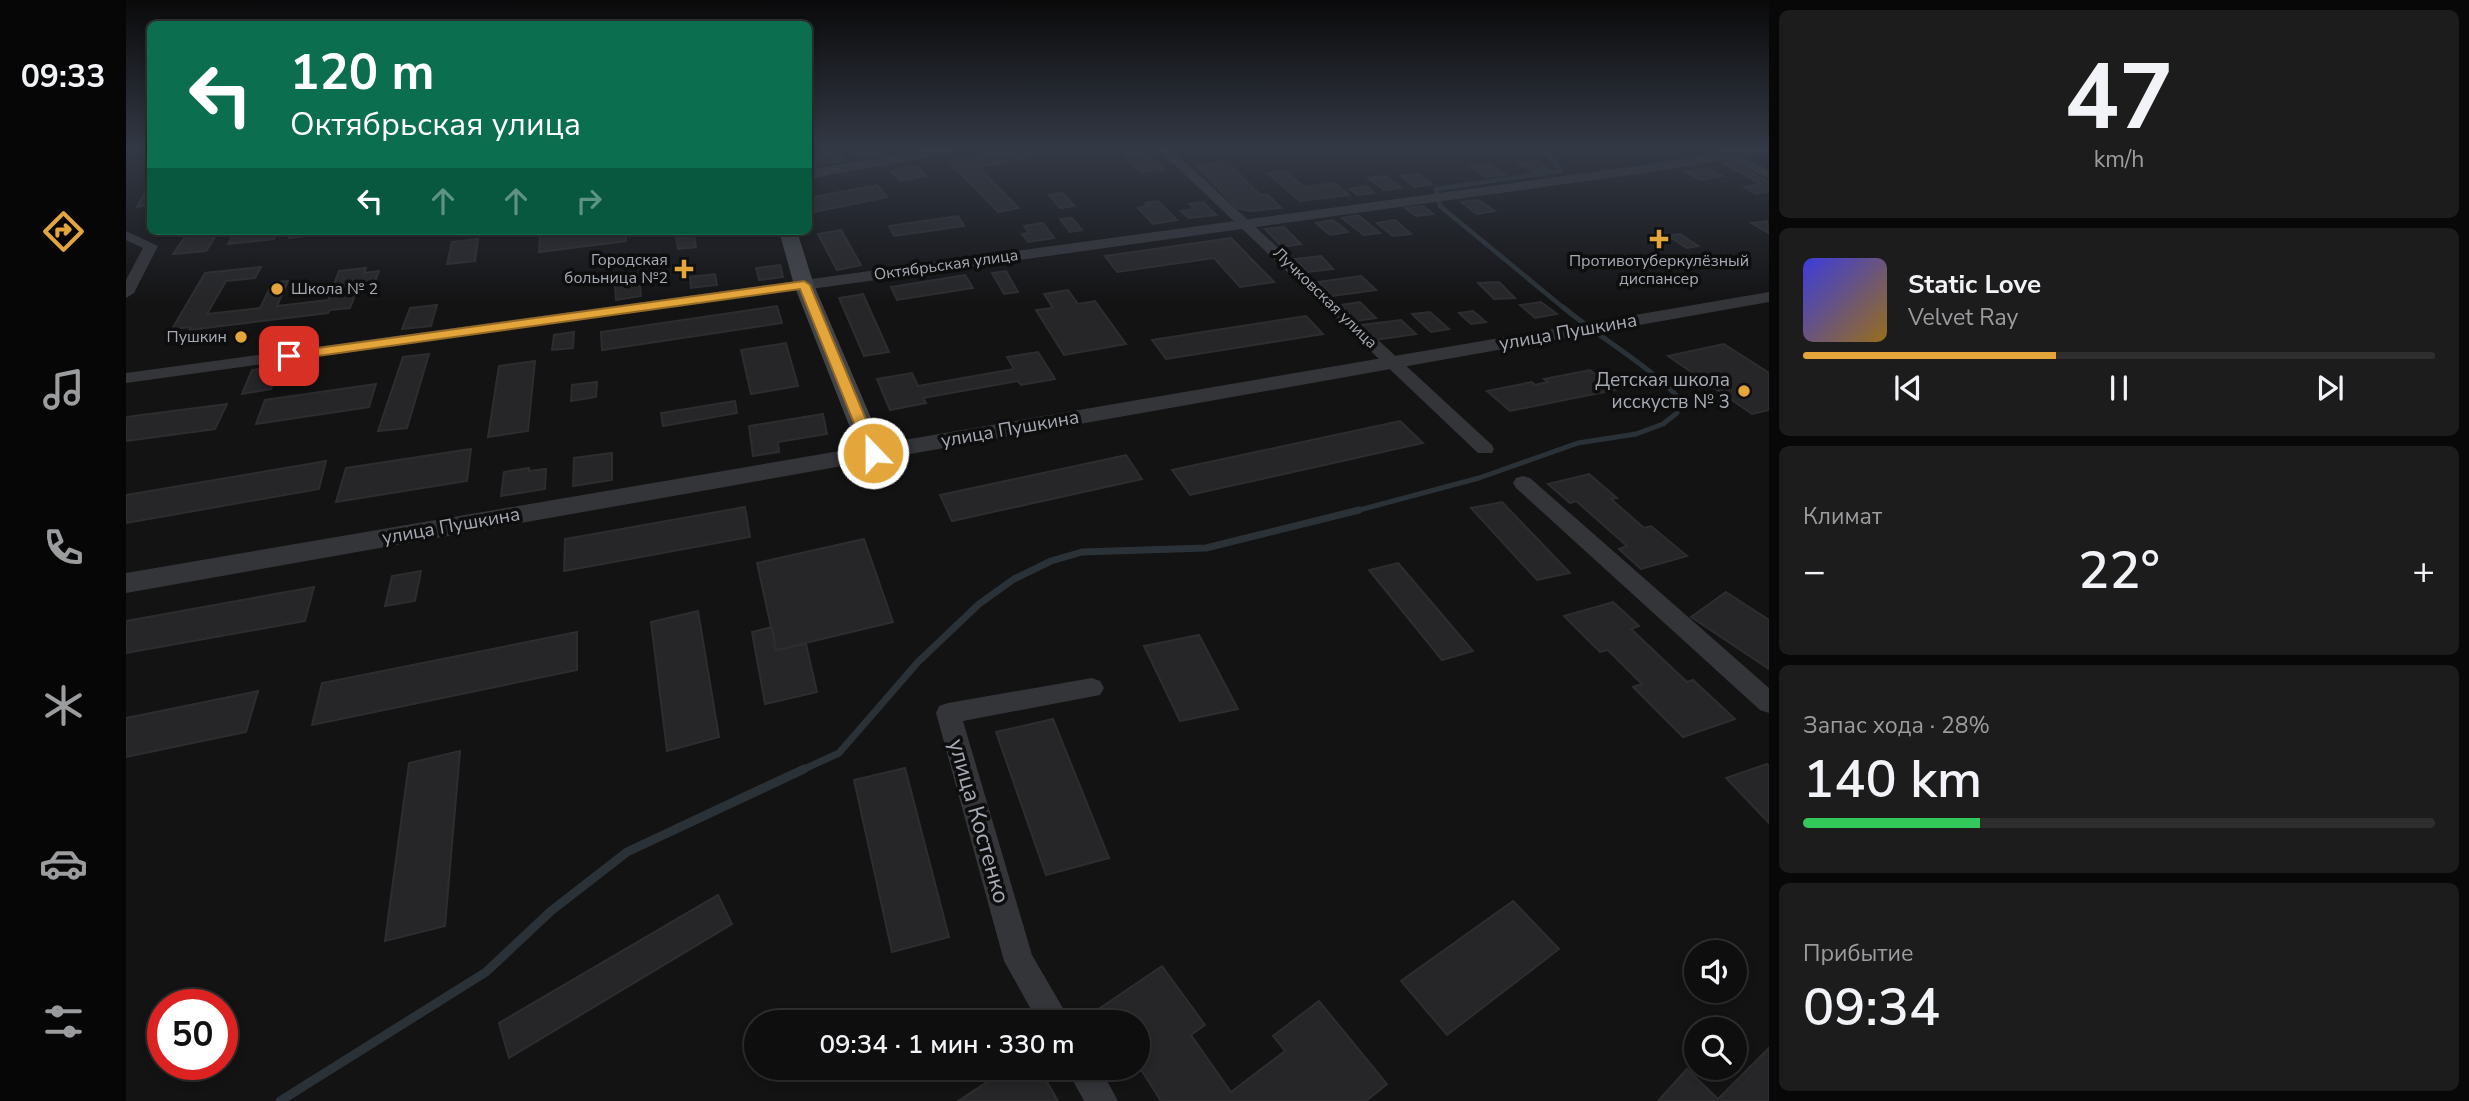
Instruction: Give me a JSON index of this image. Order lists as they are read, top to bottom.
{
  "streets": {
    "street": [
      "Октябрьская улица",
      "Лучковская улица",
      "улица Пушкина",
      "улица Костенко"
    ]
  },
  "crossings": [
    ["Октябрьская улица", "Лучковская улица"],
    ["Лучковская улица", "улица Пушкина"]
  ],
  "places": {
    "health": ["Противотуберкулёзный диспансер", "Городская больница №2"],
    "other": ["Школа № 2", "Пушкин", "Детская школа исскуств № 3"]
  },
  "page": {
    "tabs": "09:33",
    "tile": [
      ["47", "km/h"],
      "Климат",
      ["Запас хода · 28%", "140 km"],
      ["Прибытие", "09:34"]
    ],
    "turn": ["120 m", "Октябрьская улица"],
    "song": ["Static Love", "Velvet Ray"],
    "heat": ["−", "22°", "+"],
    "limit": "50",
    "trip": "09:34 · 1 мин · 330 m"
  }
}
